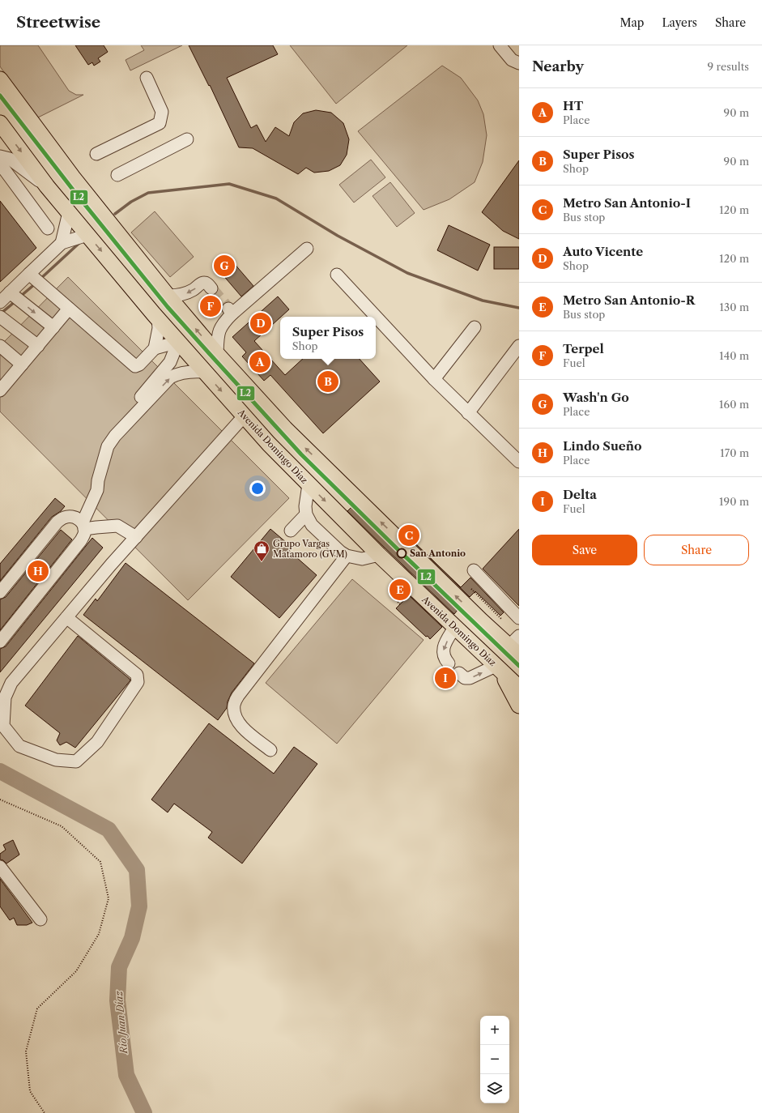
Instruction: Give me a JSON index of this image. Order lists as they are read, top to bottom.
{
  "streets": {
    "main road": ["Avenida Domingo Díaz"]
  },
  "water": ["Río Juan Díaz"],
  "places": {
    "other": ["San Antonio"],
    "shop": ["Grupo Vargas Matamoro (GVM)"]
  },
  "lines": ["transit line L2"],
  "page": {
    "header": "Streetwise",
    "nav": ["Map", "Layers", "Share"],
    "heading": ["Nearby", "9 results"],
    "list": [
      {
        "mark": "A",
        "name": "HT",
        "note": "Place",
        "value": "90 m"
      },
      {
        "mark": "B",
        "name": "Super Pisos",
        "note": "Shop",
        "value": "90 m"
      },
      {
        "mark": "C",
        "name": "Metro San Antonio-I",
        "note": "Bus stop",
        "value": "120 m"
      },
      {
        "mark": "D",
        "name": "Auto Vicente",
        "note": "Shop",
        "value": "120 m"
      },
      {
        "mark": "E",
        "name": "Metro San Antonio-R",
        "note": "Bus stop",
        "value": "130 m"
      },
      {
        "mark": "F",
        "name": "Terpel",
        "note": "Fuel",
        "value": "140 m"
      },
      {
        "mark": "G",
        "name": "Wash'n Go",
        "note": "Place",
        "value": "160 m"
      },
      {
        "mark": "H",
        "name": "Lindo Sueño",
        "note": "Place",
        "value": "170 m"
      },
      {
        "mark": "I",
        "name": "Delta",
        "note": "Fuel",
        "value": "190 m"
      }
    ],
    "pins": [
      "G",
      "F",
      "D",
      "A",
      "B",
      "C",
      "H",
      "E",
      "I"
    ],
    "popup": ["Super Pisos", "Shop"],
    "buttons": ["Save", "Share"],
    "map_buttons": ["+", "−"]
  }
}
